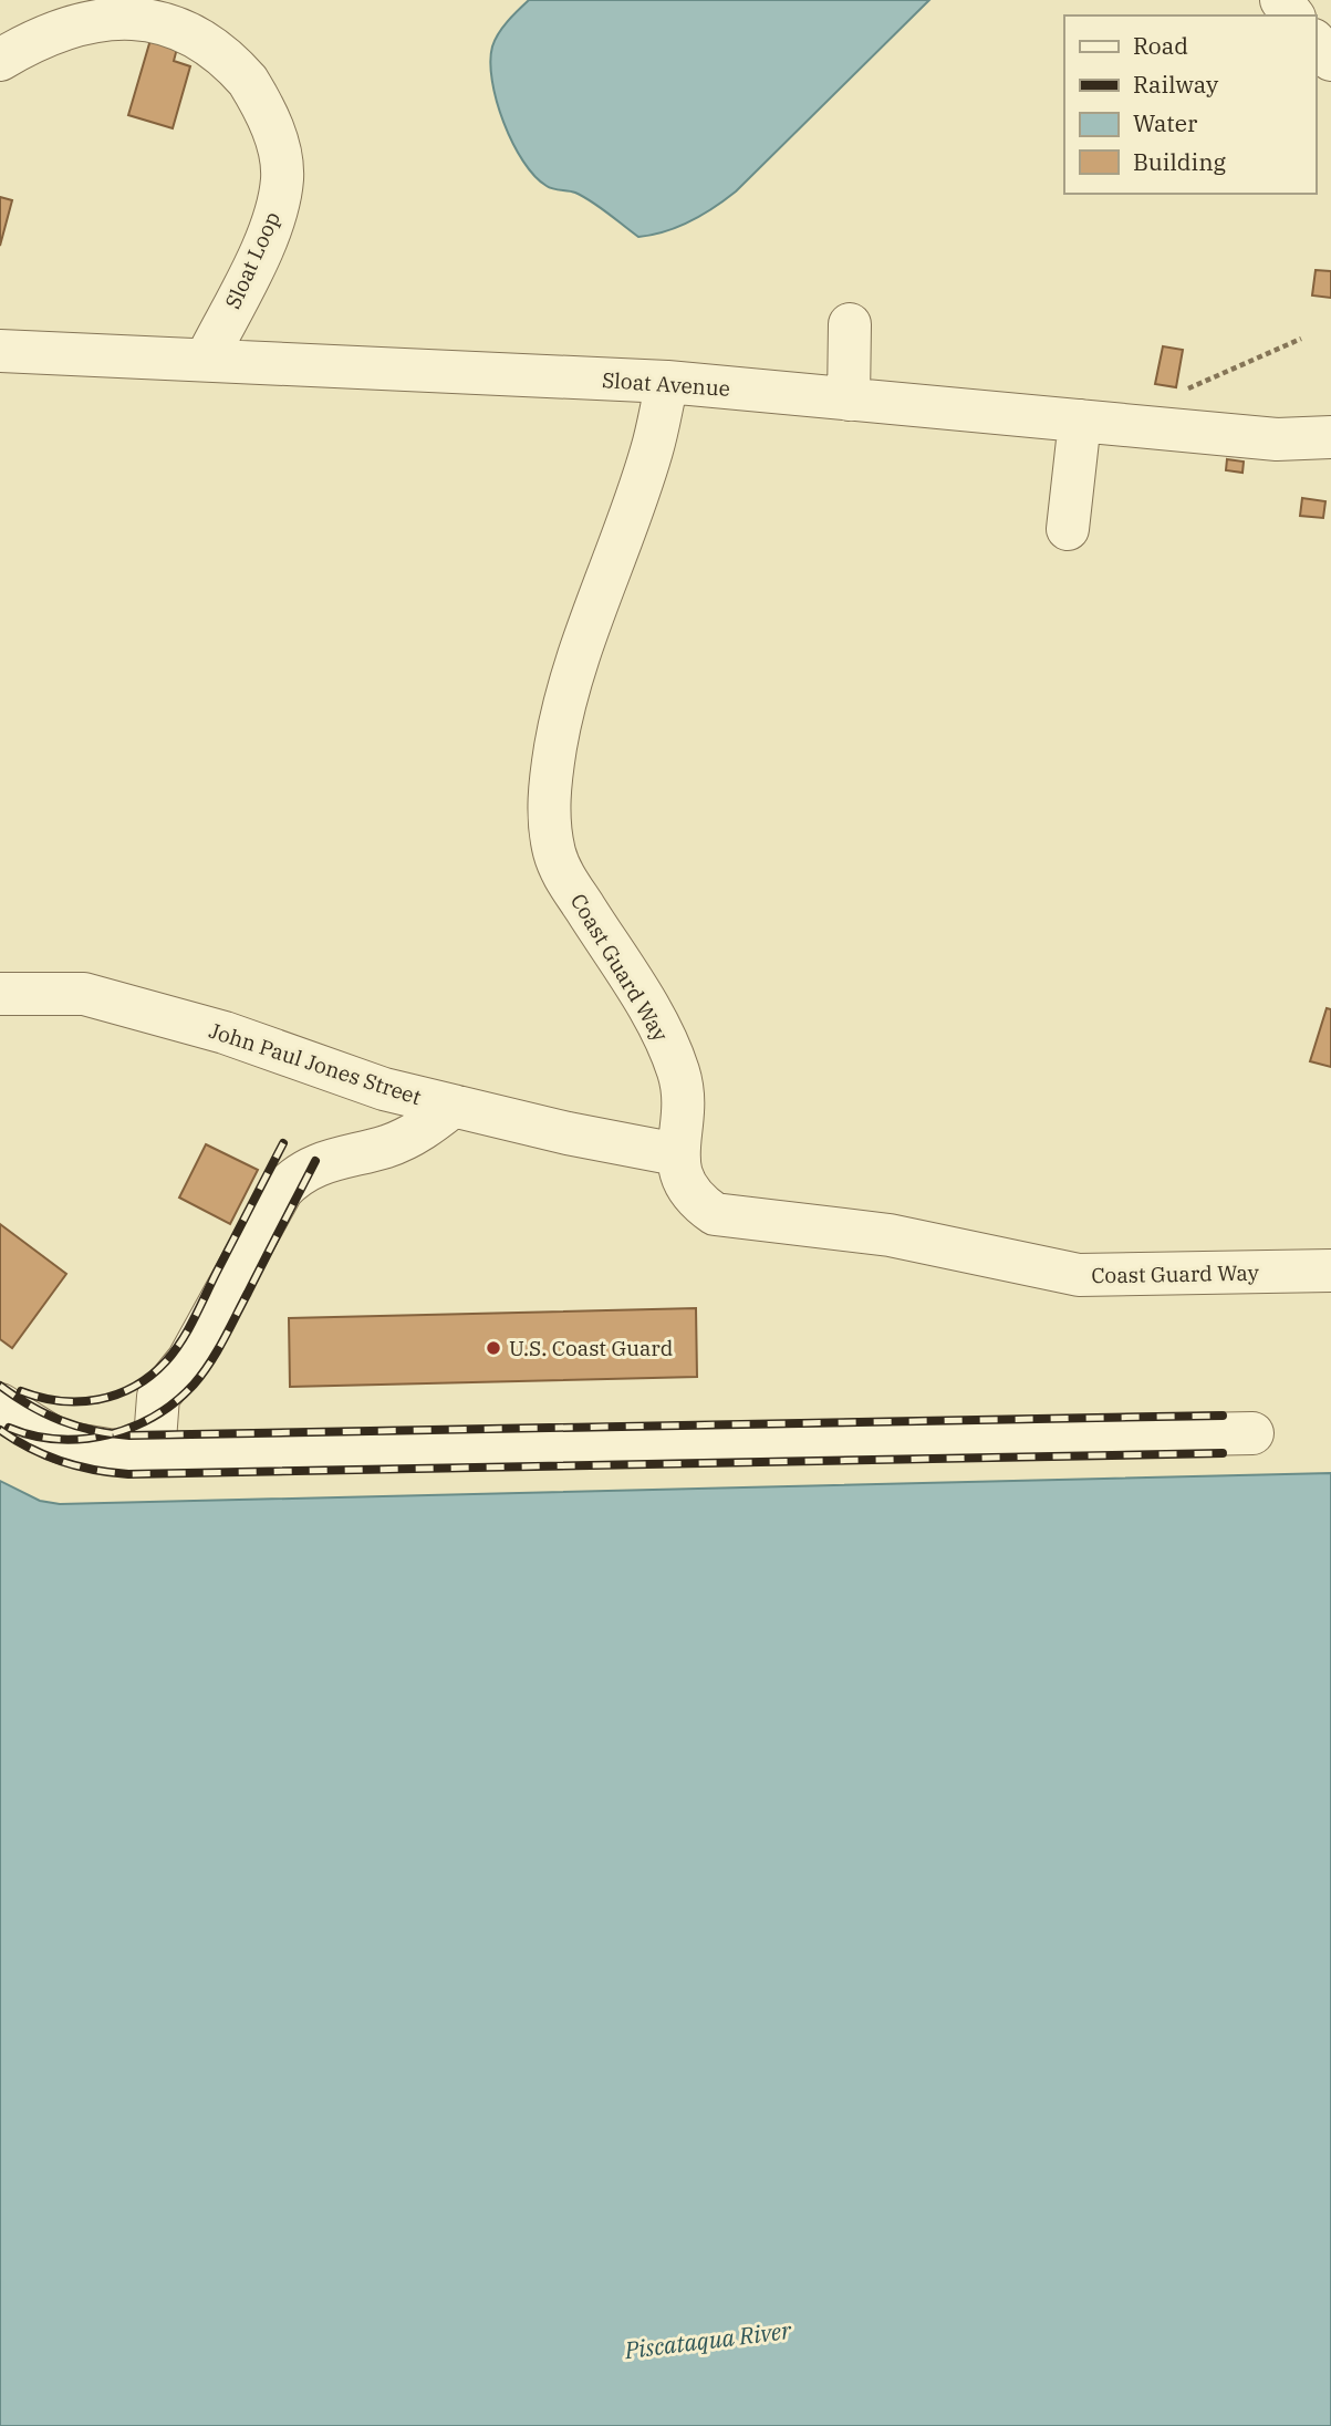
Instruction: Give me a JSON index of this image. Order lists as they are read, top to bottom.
{
  "streets": {
    "street": [
      "Sloat Loop",
      "Sloat Avenue",
      "Coast Guard Way",
      "John Paul Jones Street"
    ]
  },
  "crossings": [
    ["Sloat Loop", "Sloat Avenue"],
    ["Sloat Avenue", "Coast Guard Way"],
    ["Coast Guard Way", "John Paul Jones Street"]
  ],
  "water": ["Piscataqua River"],
  "places": ["U.S. Coast Guard"],
  "legend": [
    "Road",
    "Railway",
    "Water",
    "Building"
  ]
}
